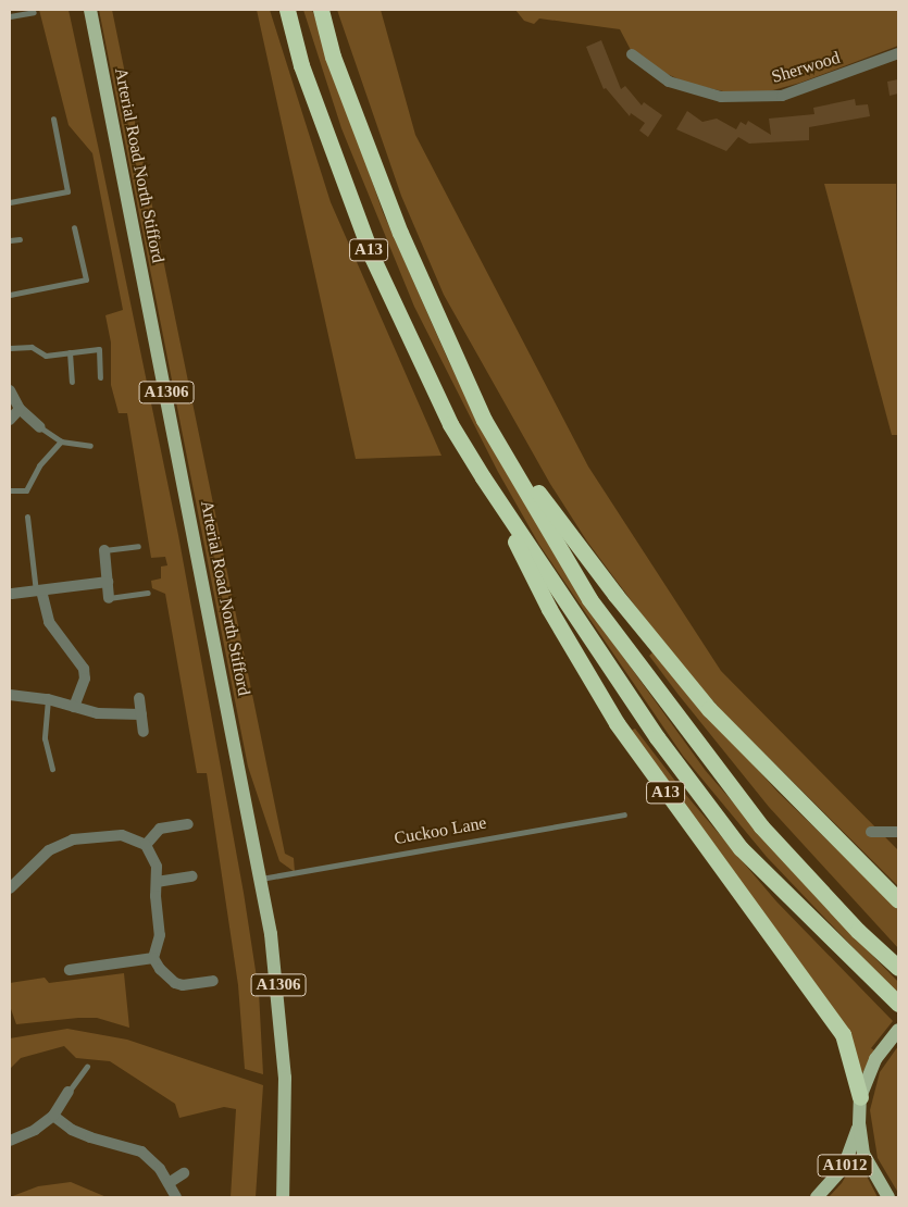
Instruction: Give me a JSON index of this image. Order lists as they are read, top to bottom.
{
  "streets": {
    "highway": ["A13"],
    "main road": ["Arterial Road North Stifford", "A1306", "A1012"],
    "street": ["Sherwood"],
    "lane": ["Cuckoo Lane"]
  },
  "crossings": [
    ["Arterial Road North Stifford", "Cuckoo Lane"]
  ]
}
